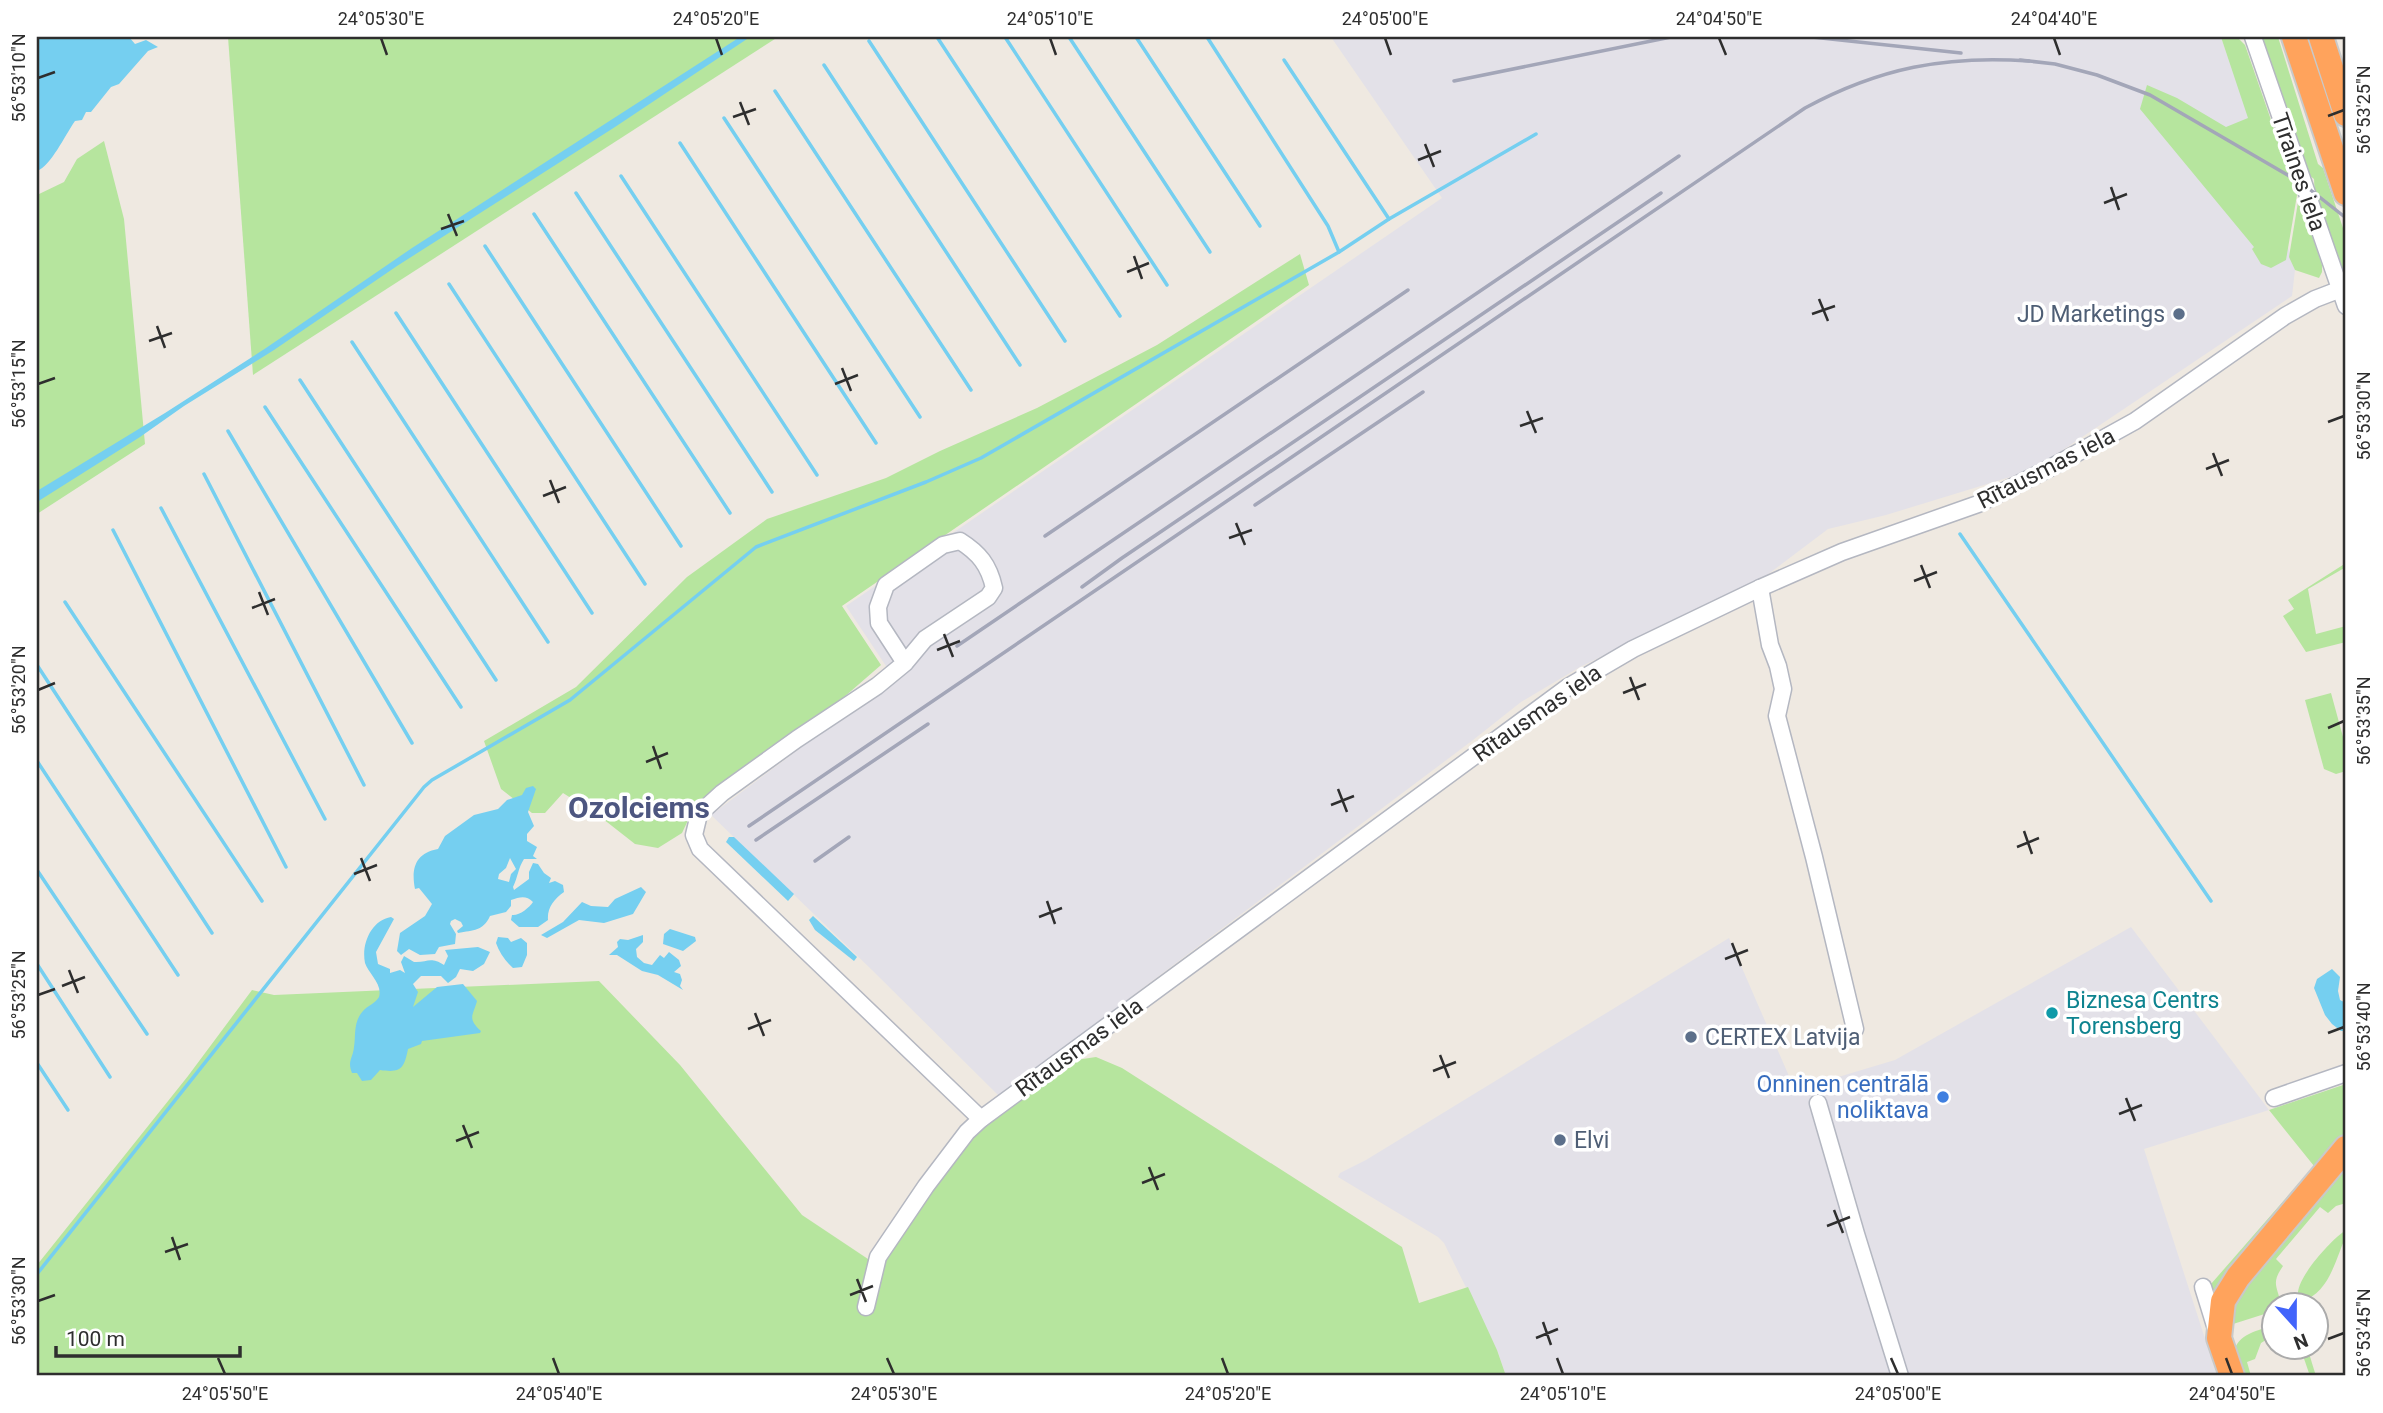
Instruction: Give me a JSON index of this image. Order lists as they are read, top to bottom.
{
  "streets": {
    "street": ["Tīraines iela", "Rītausmas iela"]
  },
  "crossings": [
    ["Tīraines iela", "Rītausmas iela"]
  ],
  "districts": ["Ozolciems"],
  "places": [
    "JD Marketings",
    "Biznesa Centrs Torensberg",
    "CERTEX Latvija",
    "Onninen centrālā noliktava",
    "Elvi"
  ],
  "scale_bar": "100 m",
  "north": "bottom",
  "coordinates": [
    "24°05'30\"E",
    "24°05'20\"E",
    "24°05'10\"E",
    "24°05'00\"E",
    "24°04'50\"E",
    "24°04'40\"E",
    "56°53'10\"N",
    "56°53'25\"N",
    "56°53'15\"N",
    "56°53'30\"N",
    "56°53'20\"N",
    "56°53'35\"N",
    "56°53'40\"N",
    "56°53'45\"N",
    "24°05'50\"E",
    "24°05'40\"E"
  ]
}
